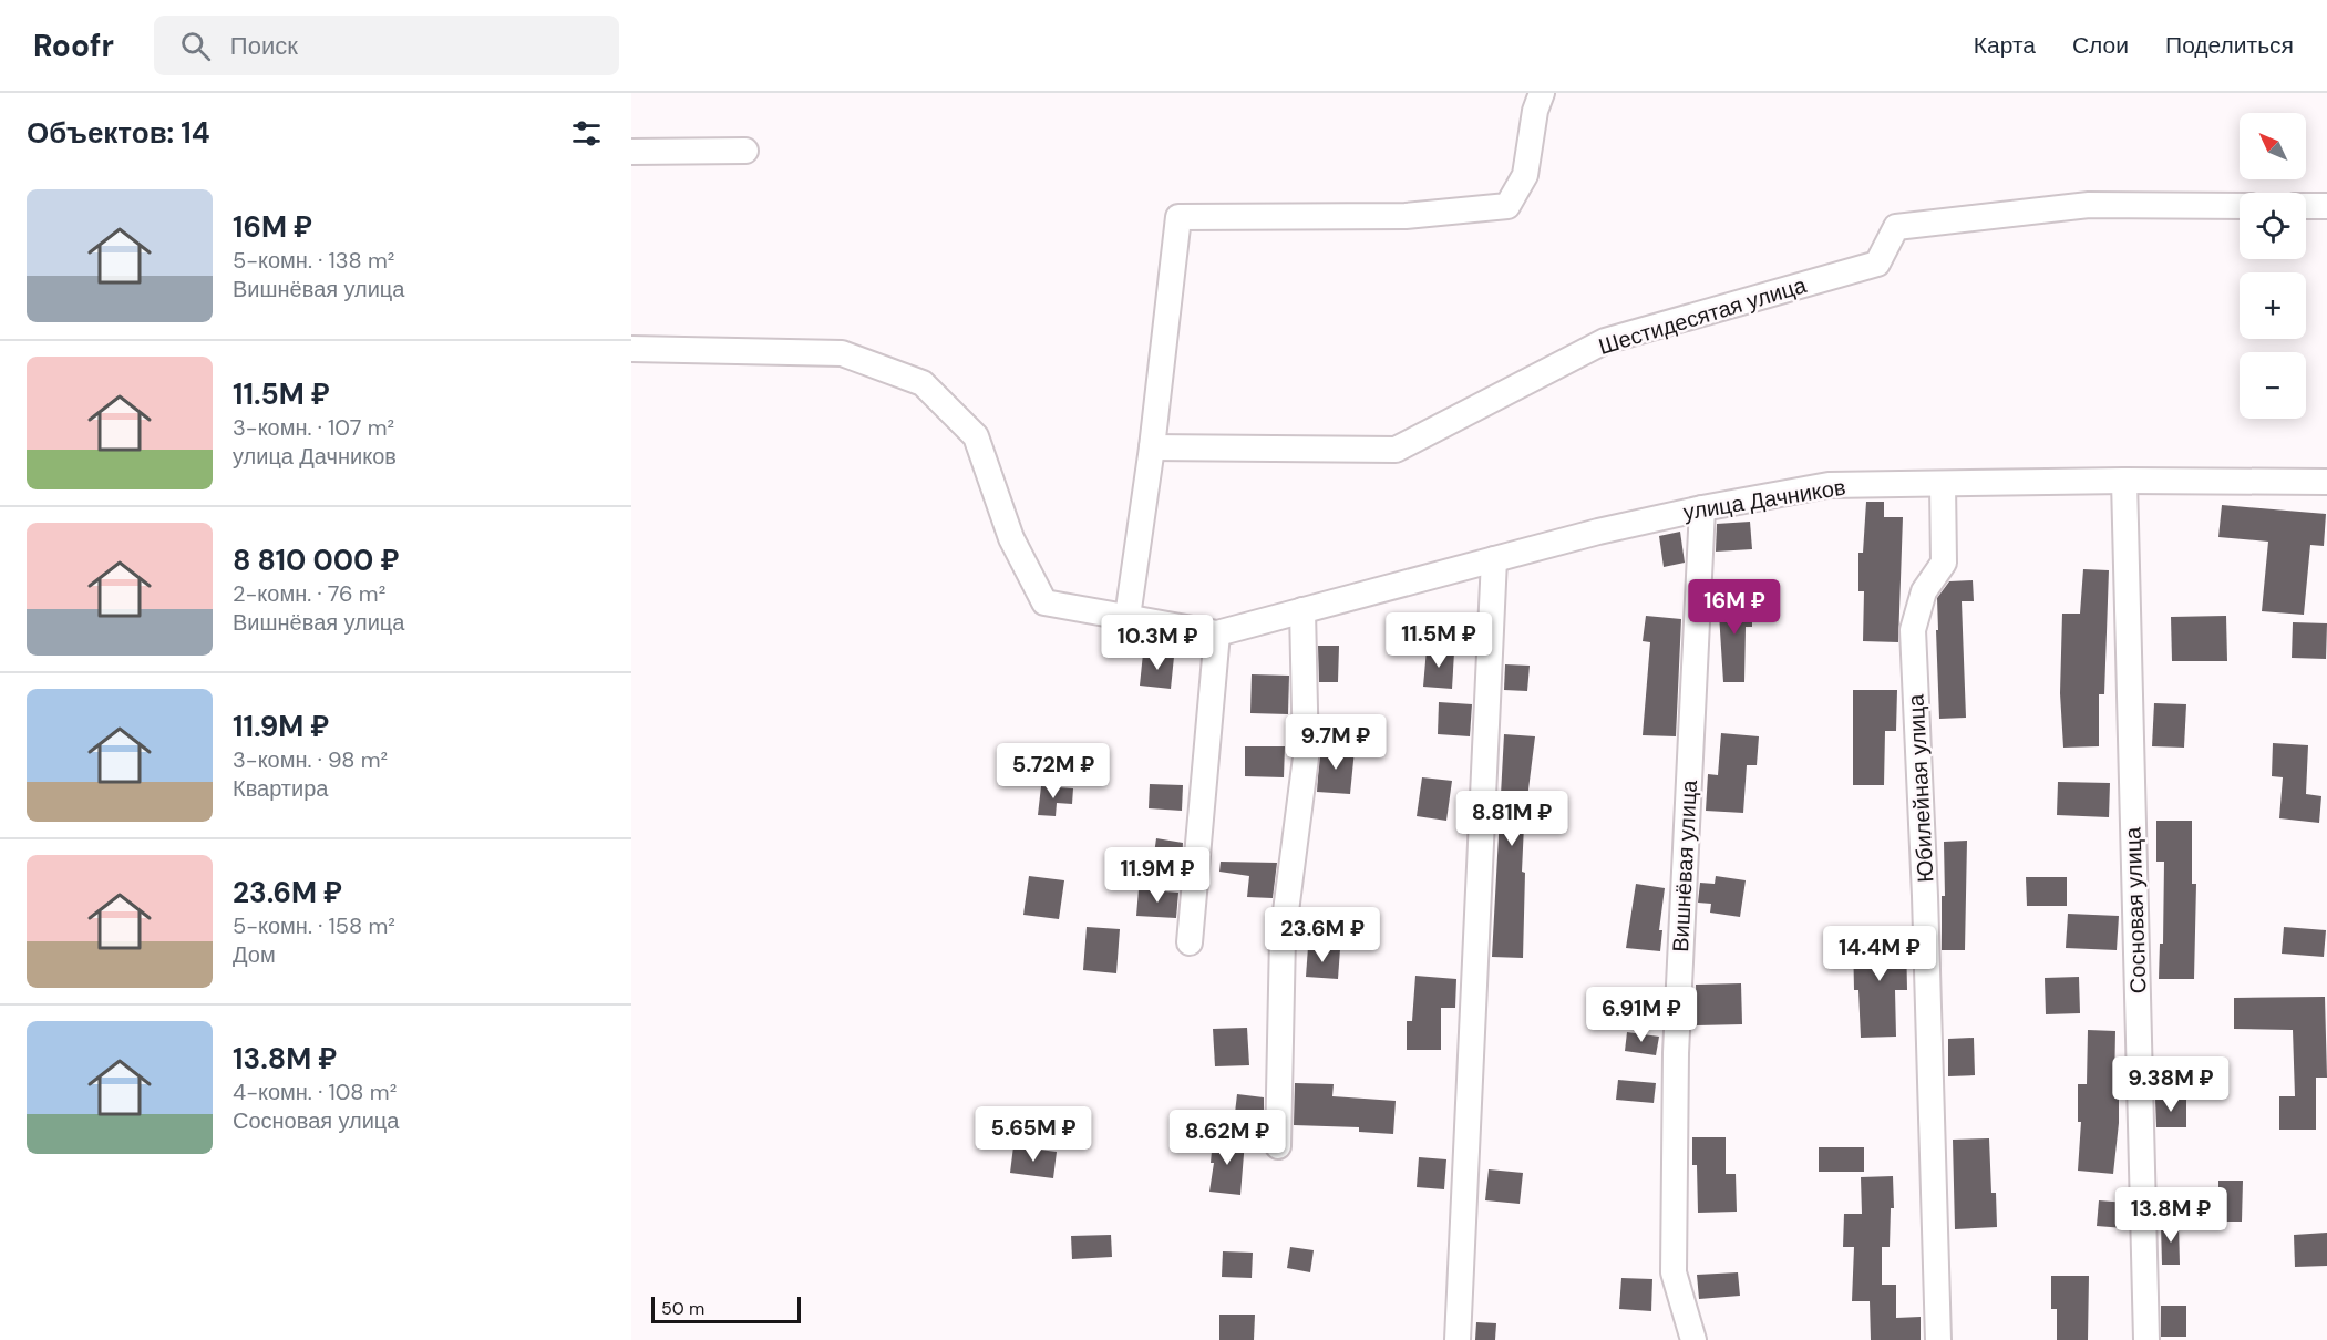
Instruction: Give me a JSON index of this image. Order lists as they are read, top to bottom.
{
  "streets": {
    "street": [
      "Шестидесятая улица",
      "улица Дачников",
      "Юбилейная улица",
      "Вишнёвая улица",
      "Сосновая улица"
    ]
  },
  "crossings": [
    ["улица Дачников", "Юбилейная улица"],
    ["улица Дачников", "Вишнёвая улица"],
    ["улица Дачников", "Сосновая улица"]
  ],
  "scale_bar": "50 m",
  "north": "top left",
  "page": {
    "header": "Roofr",
    "search": "Поиск",
    "nav": ["Карта", "Слои", "Поделиться"],
    "heading": "Объектов: 14",
    "map_buttons": ["+", "−"],
    "list": [
      {
        "name": "16M ₽",
        "note": "5-комн. · 138 m² · Вишнёвая улица"
      },
      {
        "name": "11.5M ₽",
        "note": "3-комн. · 107 m² · улица Дачников"
      },
      {
        "name": "8 810 000 ₽",
        "note": "2-комн. · 76 m² · Вишнёвая улица"
      },
      {
        "name": "11.9M ₽",
        "note": "3-комн. · 98 m² · Квартира"
      },
      {
        "name": "23.6M ₽",
        "note": "5-комн. · 158 m² · Дом"
      },
      {
        "name": "13.8M ₽",
        "note": "4-комн. · 108 m² · Сосновая улица"
      }
    ],
    "price": [
      "16M ₽",
      "11.5M ₽",
      "10.3M ₽",
      "9.7M ₽",
      "5.72M ₽",
      "8.81M ₽",
      "11.9M ₽",
      "23.6M ₽",
      "14.4M ₽",
      "6.91M ₽",
      "9.38M ₽",
      "5.65M ₽",
      "8.62M ₽",
      "13.8M ₽"
    ],
    "scale": "50 m"
  }
}
